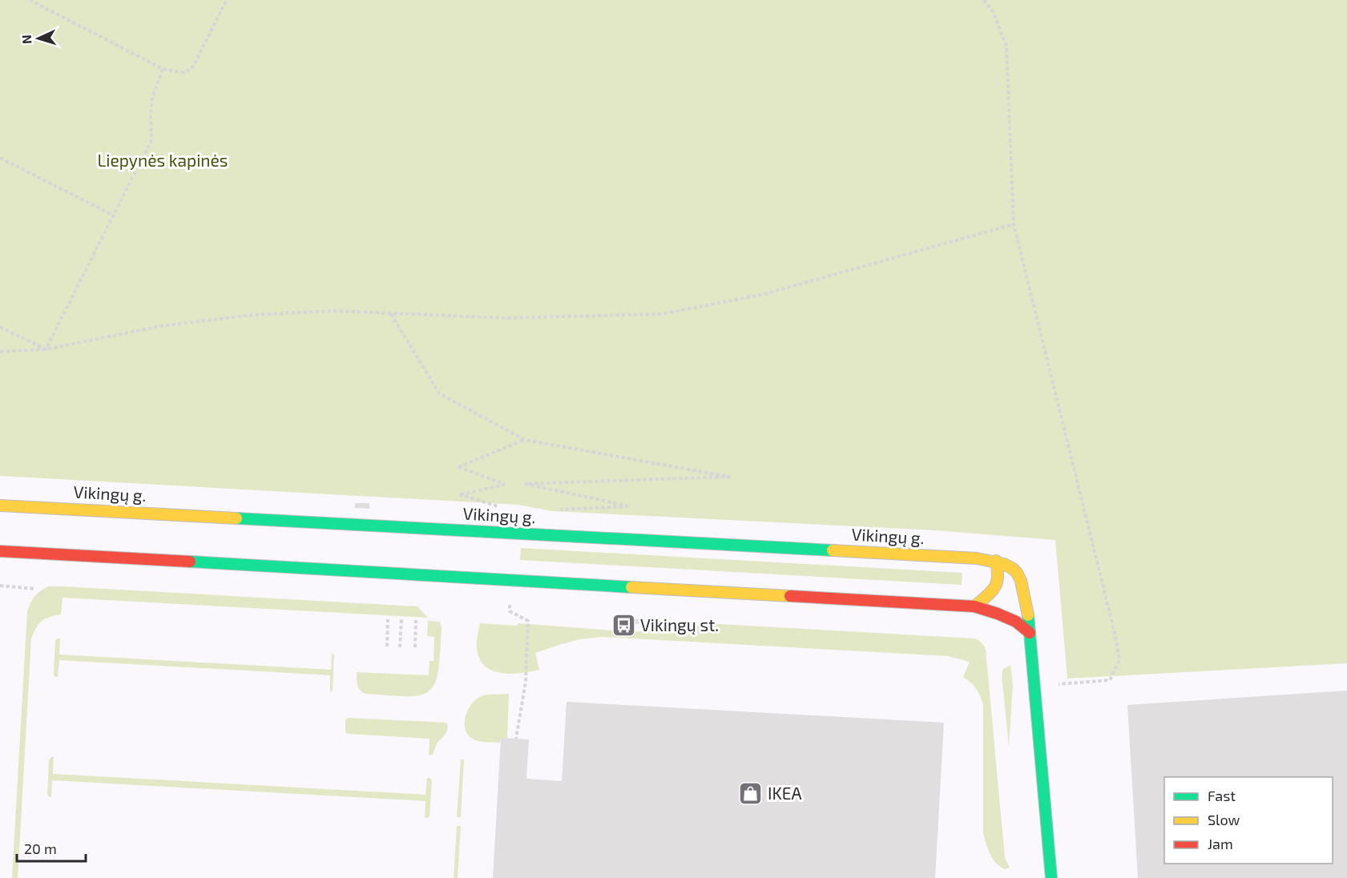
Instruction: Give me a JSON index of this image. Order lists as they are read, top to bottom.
{
  "streets": {
    "main road": ["Vikingų g."]
  },
  "parks": ["Liepynės kapinės"],
  "places": {
    "bus stop": ["Vikingų st."],
    "shop": ["IKEA"]
  },
  "legend": ["Fast", "Slow", "Jam"],
  "scale_bar": "20 m",
  "north": "left"
}
